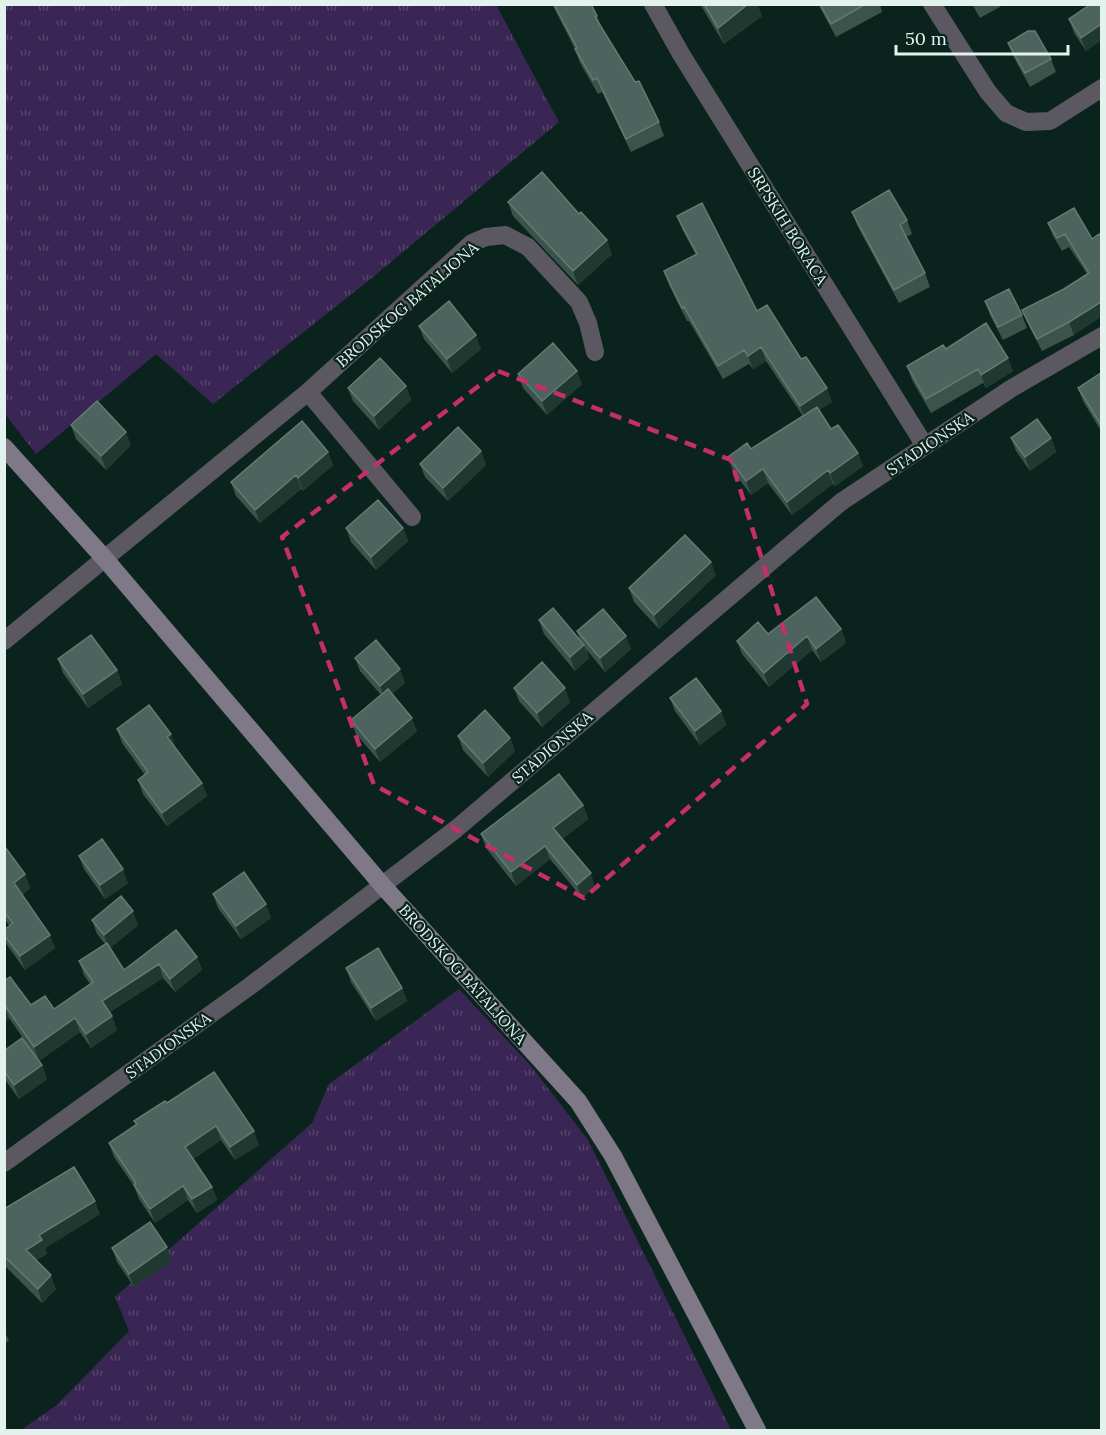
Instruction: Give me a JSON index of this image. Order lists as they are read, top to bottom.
{
  "streets": {
    "street": ["SRPSKIH BORACA", "BRODSKOG BATALJONA", "STADIONSKA"]
  },
  "crossings": [
    ["SRPSKIH BORACA", "STADIONSKA"],
    ["BRODSKOG BATALJONA", "STADIONSKA"]
  ],
  "scale_bar": "50 m"
}
